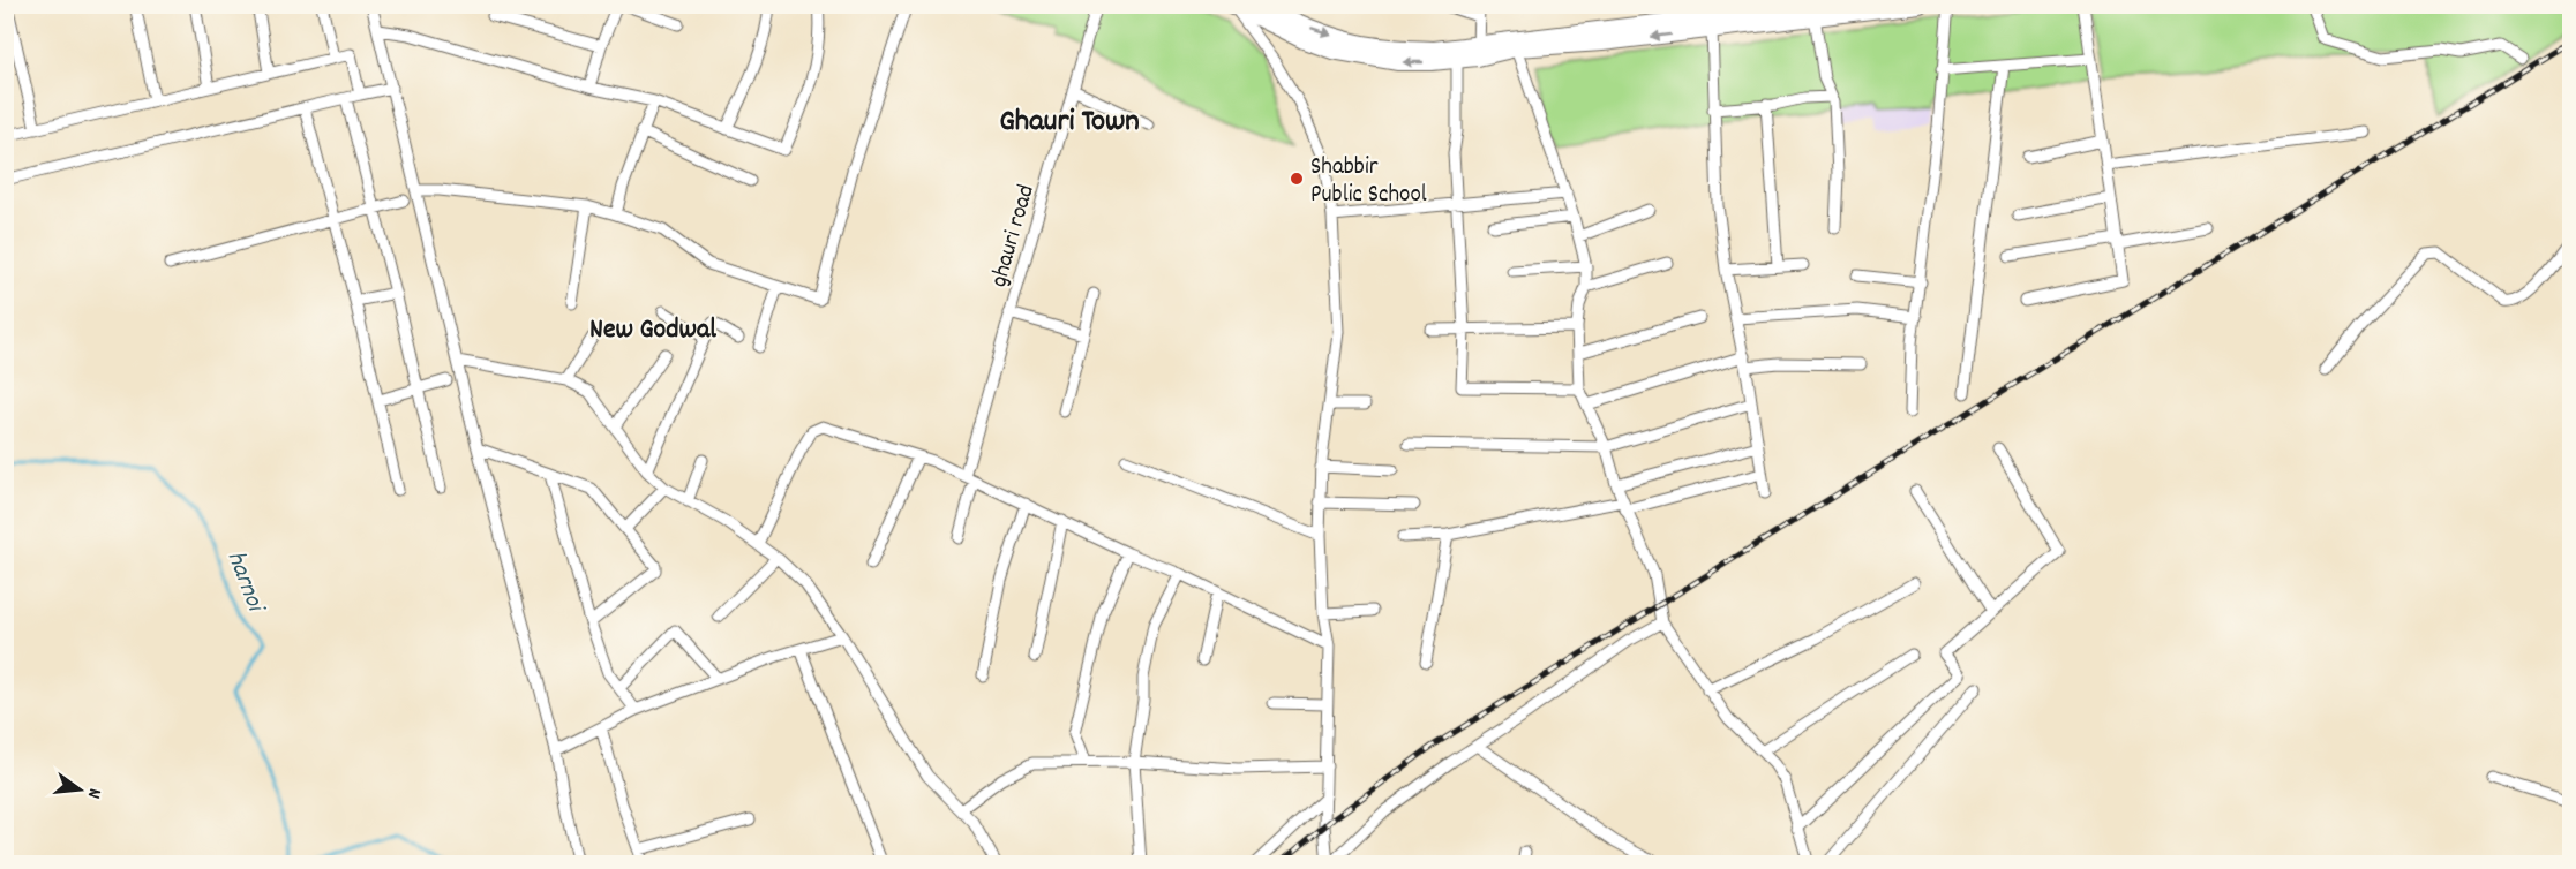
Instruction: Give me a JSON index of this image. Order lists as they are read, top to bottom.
{
  "streets": {
    "street": ["ghauri road"]
  },
  "districts": ["Ghauri Town", "New Godwal"],
  "water": ["harnoi"],
  "places": ["Shabbir Public School"],
  "north": "right"
}
